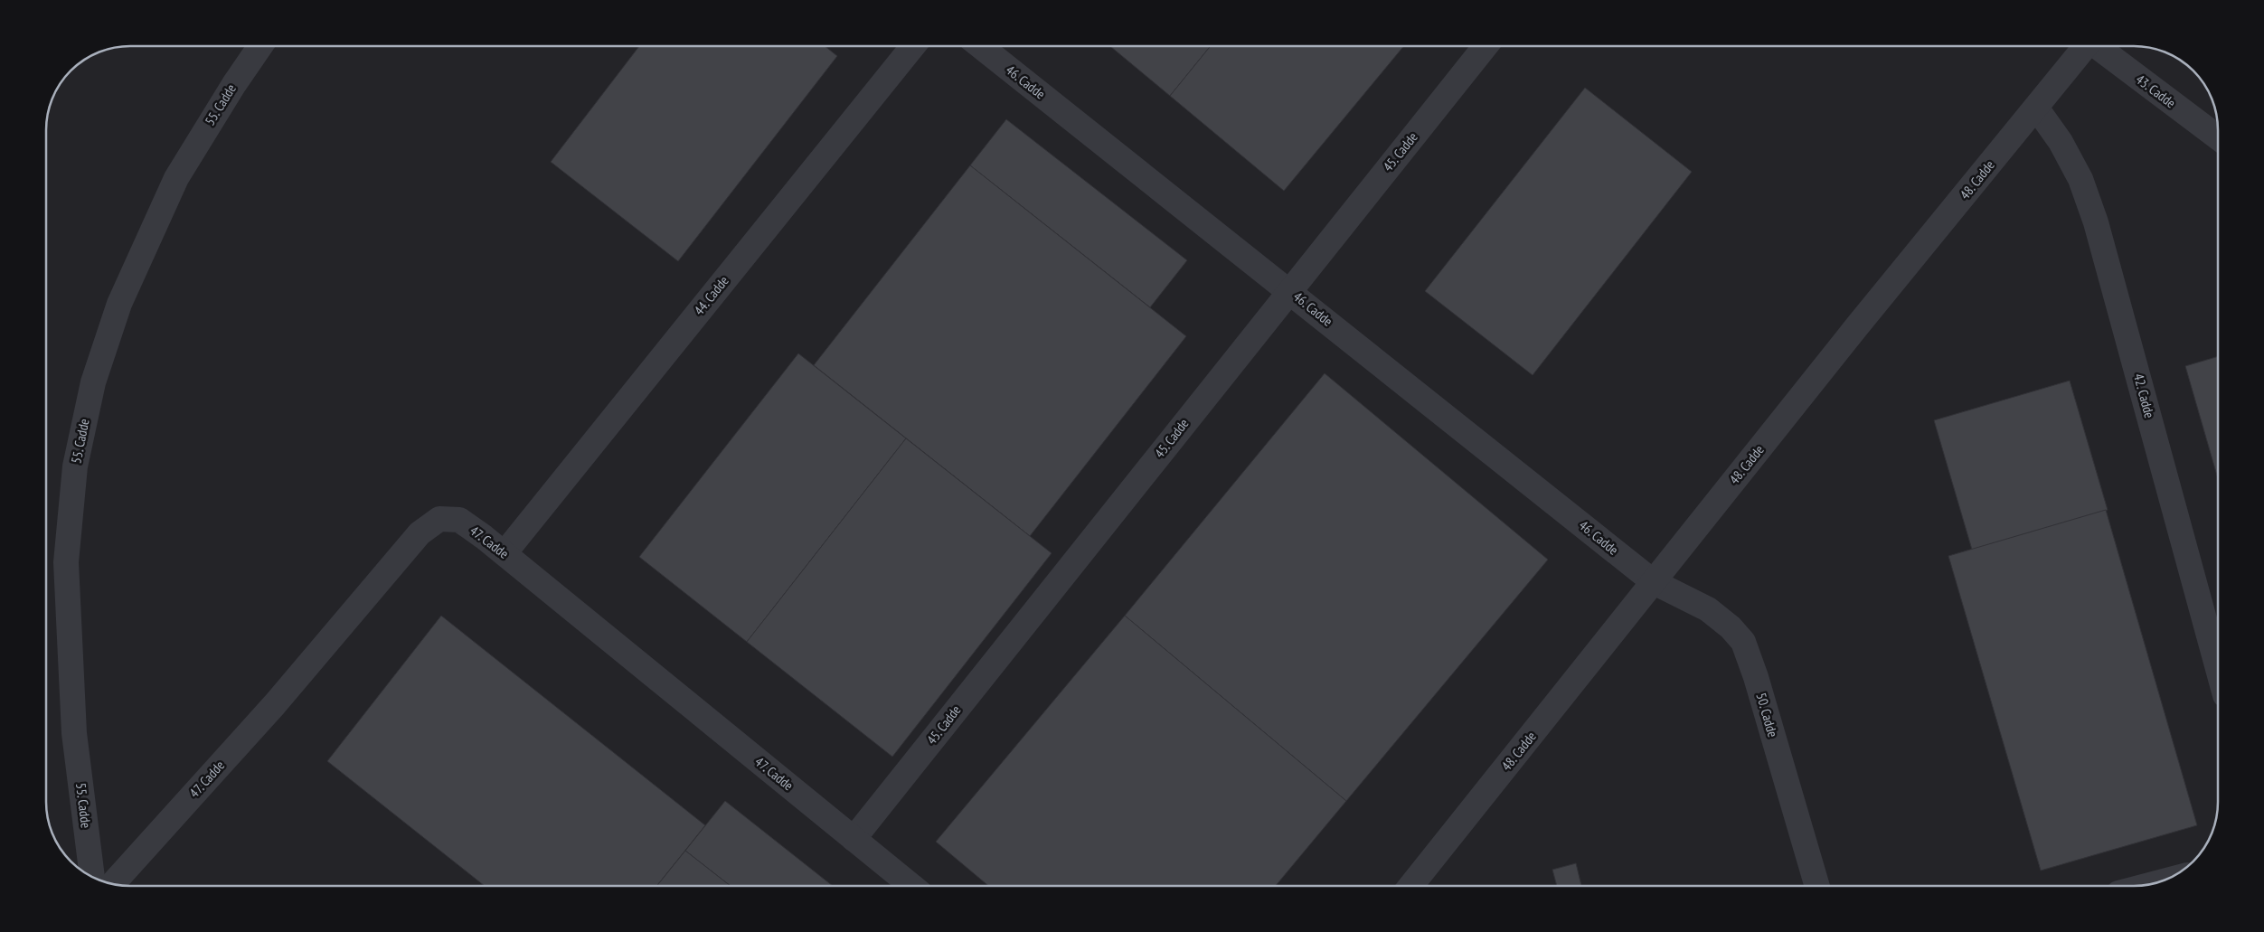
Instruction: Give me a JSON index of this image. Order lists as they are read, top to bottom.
{
  "streets": {
    "street": [
      "46. Cadde",
      "43. Cadde",
      "55. Cadde",
      "45. Cadde",
      "48. Cadde",
      "44. Cadde",
      "42. Cadde",
      "47. Cadde",
      "50. Cadde"
    ]
  },
  "crossings": [
    ["46. Cadde", "45. Cadde"],
    ["46. Cadde", "48. Cadde"],
    ["46. Cadde", "50. Cadde"],
    ["45. Cadde", "47. Cadde"],
    ["48. Cadde", "42. Cadde"],
    ["48. Cadde", "50. Cadde"],
    ["44. Cadde", "47. Cadde"]
  ]
}
